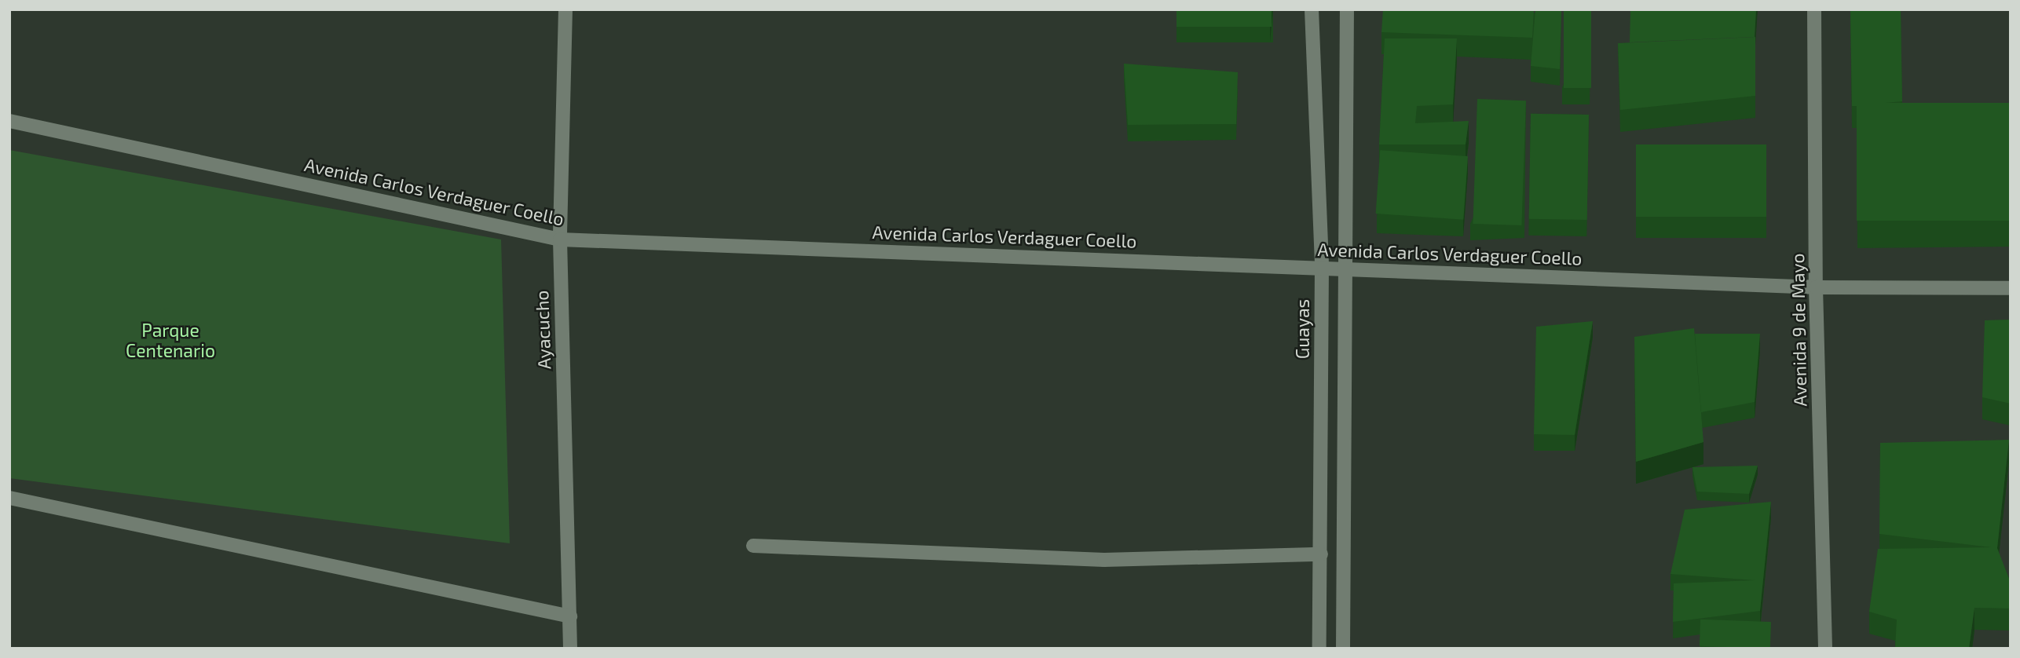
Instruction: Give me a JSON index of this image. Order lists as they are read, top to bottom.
{
  "streets": {
    "street": [
      "Avenida Carlos Verdaguer Coello",
      "Guayas",
      "Ayacucho",
      "Avenida 9 de Mayo"
    ]
  },
  "crossings": [
    ["Avenida Carlos Verdaguer Coello", "Guayas"],
    ["Avenida Carlos Verdaguer Coello", "Ayacucho"],
    ["Avenida Carlos Verdaguer Coello", "Avenida 9 de Mayo"]
  ],
  "parks": ["Parque Centenario"]
}
